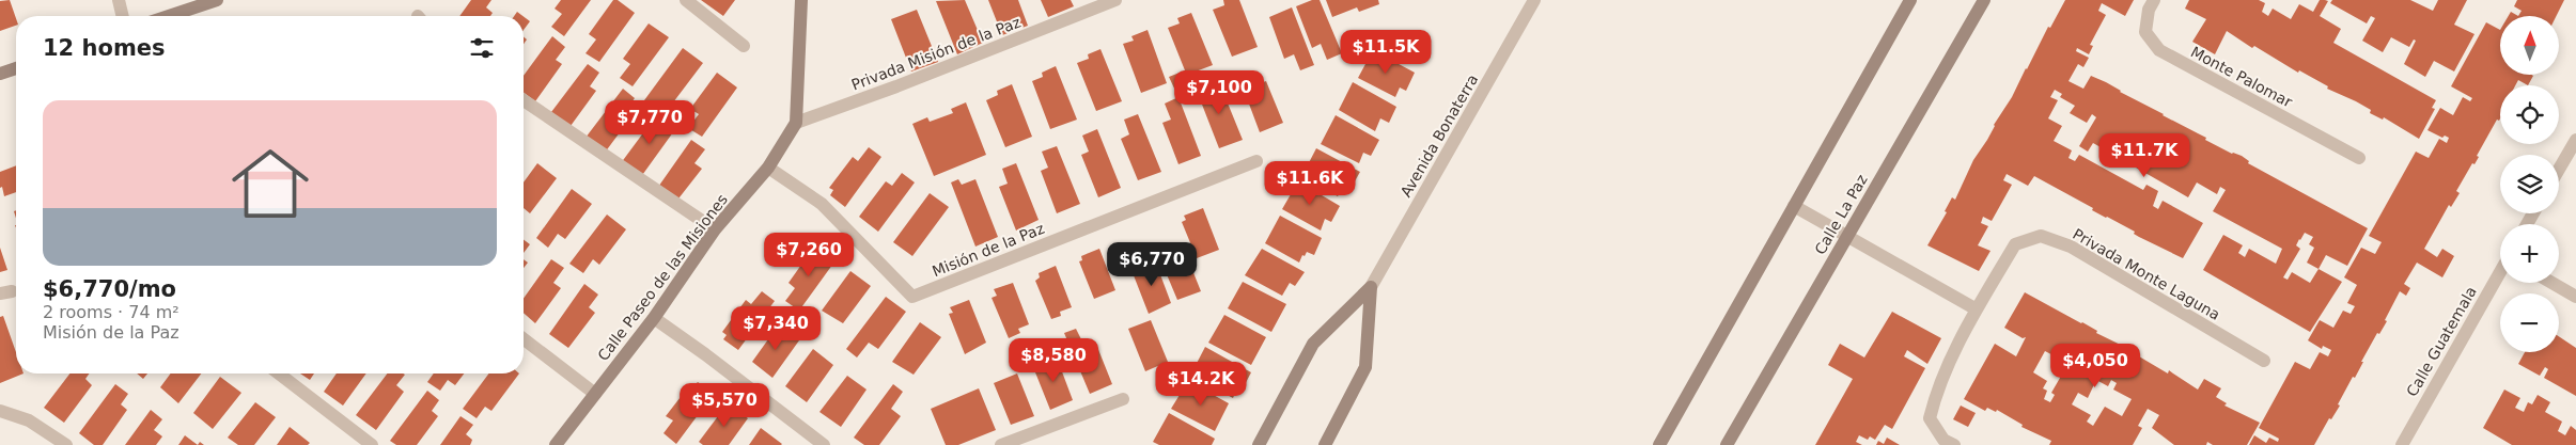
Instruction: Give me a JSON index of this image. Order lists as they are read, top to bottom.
{
  "streets": {
    "main road": ["Avenida Bonaterra", "Calle La Paz", "Calle Paseo de las Misiones"],
    "street": [
      "Privada Misión de la Paz",
      "Monte Palomar",
      "Misión de la Paz",
      "Privada Monte Laguna",
      "Calle Guatemala"
    ]
  },
  "crossings": [
    ["Privada Misión de la Paz", "Calle Paseo de las Misiones"],
    ["Misión de la Paz", "Calle Paseo de las Misiones"]
  ],
  "north": "top",
  "page": {
    "map_buttons": ["+", "−"],
    "heading": "12 homes",
    "price": [
      "$11.5K",
      "$7,100",
      "$7,770",
      "$11.7K",
      "$11.6K",
      "$7,260",
      "$6,770",
      "$7,340",
      "$8,580",
      "$4,050",
      "$14.2K",
      "$5,570"
    ],
    "list": [
      {
        "name": "$6,770/mo",
        "note": "2 rooms · 74 m² · Misión de la Paz"
      }
    ]
  }
}
